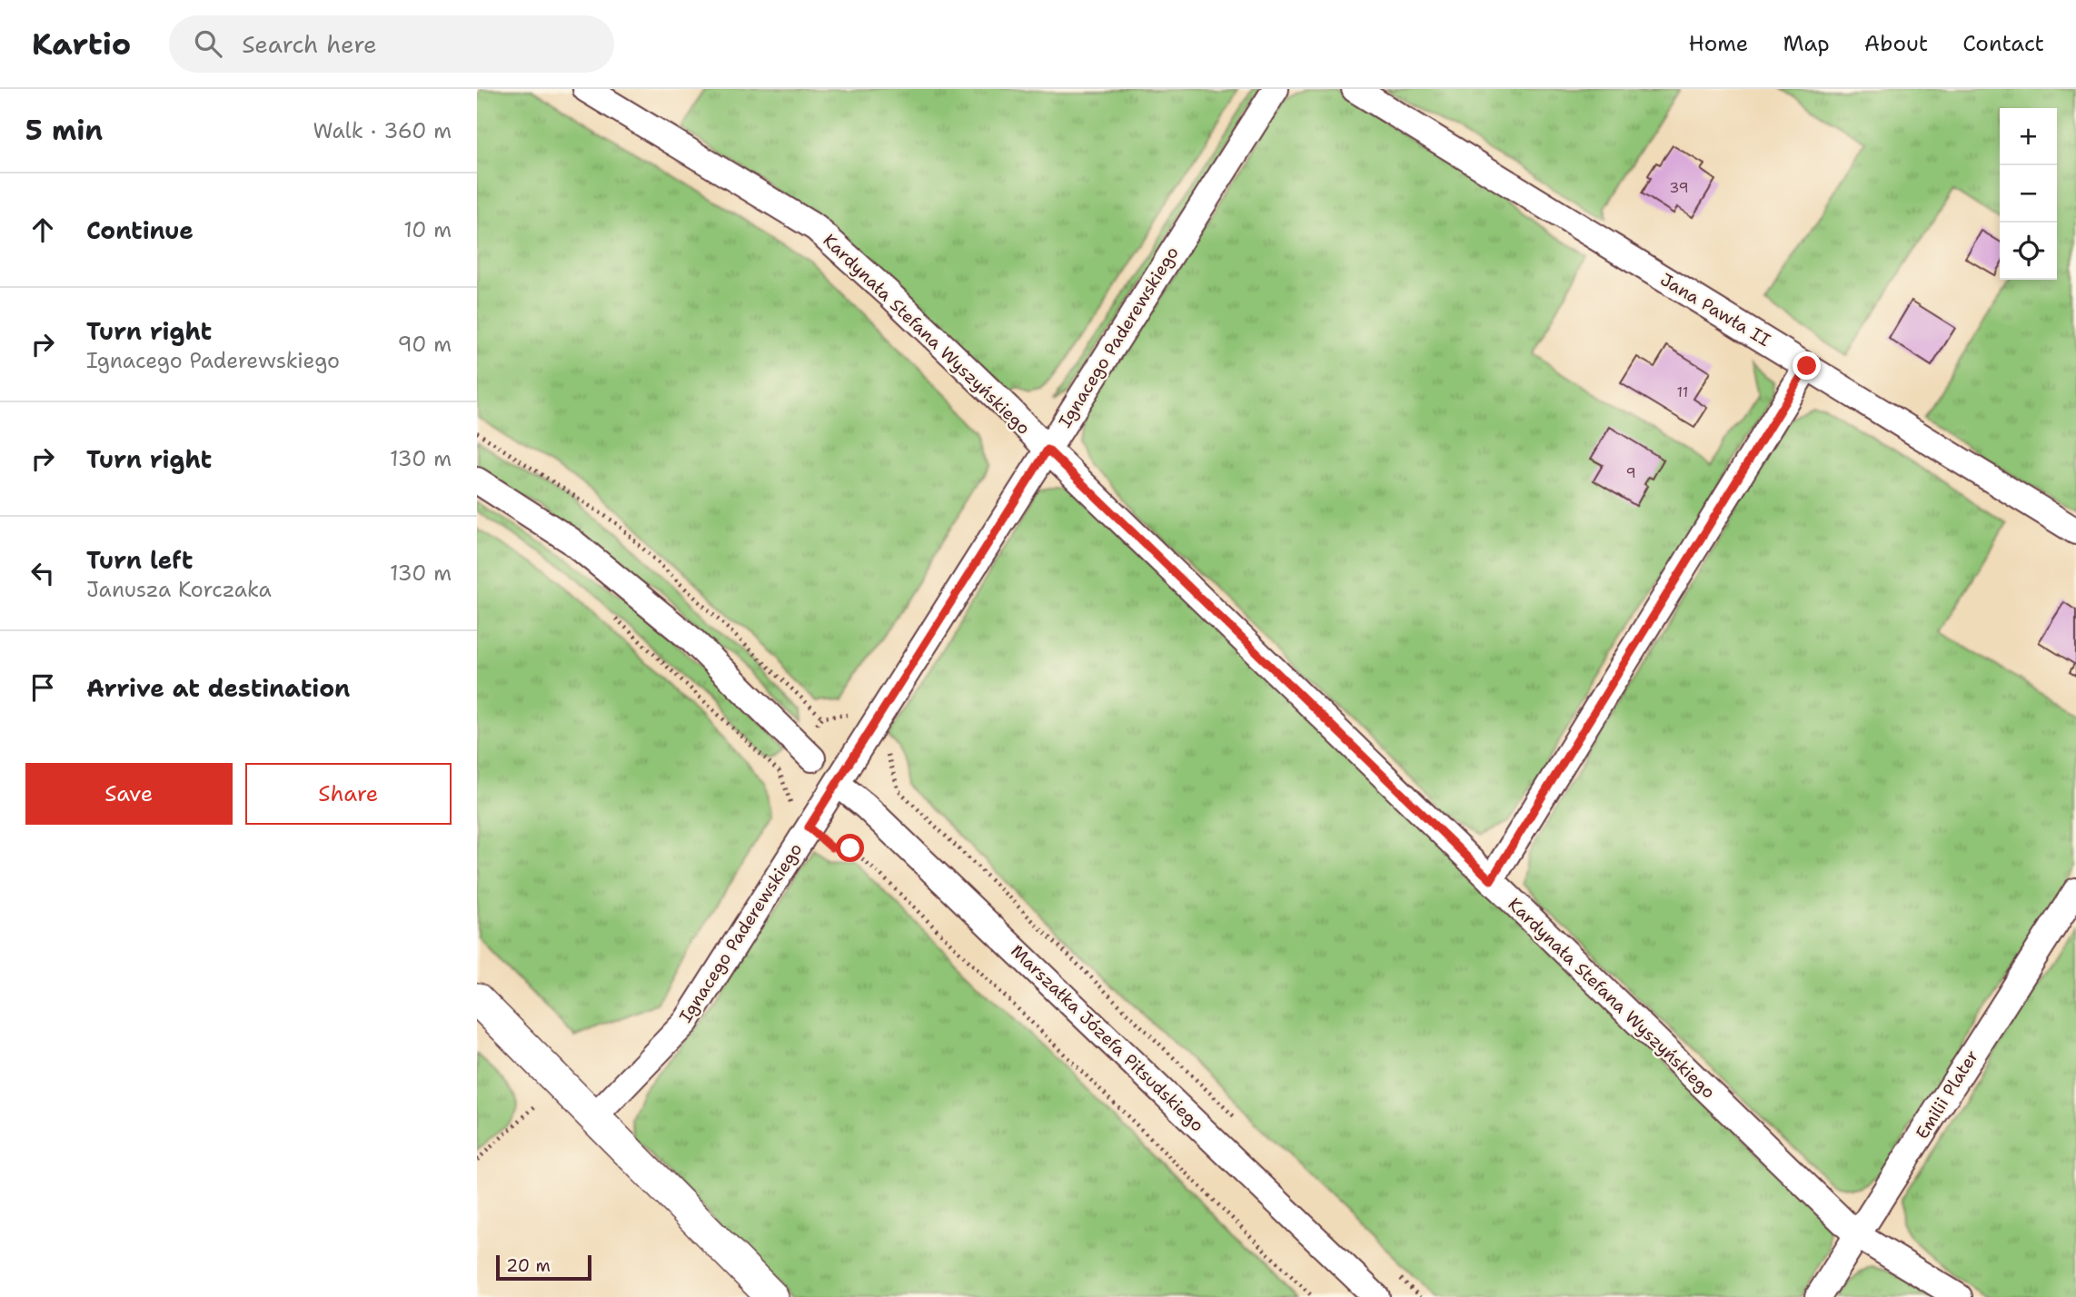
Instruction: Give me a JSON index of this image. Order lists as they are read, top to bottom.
{
  "streets": {
    "street": [
      "Jana Pawła II",
      "Kardynała Stefana Wyszyńskiego",
      "Ignacego Paderewskiego",
      "Marszałka Józefa Piłsudskiego",
      "Emilii Plater"
    ]
  },
  "crossings": [
    ["Kardynała Stefana Wyszyńskiego", "Ignacego Paderewskiego"],
    ["Kardynała Stefana Wyszyńskiego", "Emilii Plater"],
    ["Ignacego Paderewskiego", "Marszałka Józefa Piłsudskiego"]
  ],
  "house_numbers": ["39", "11", "9"],
  "scale_bar": "20 m",
  "page": {
    "header": "Kartio",
    "search": "Search here",
    "nav": [
      "Home",
      "Map",
      "About",
      "Contact"
    ],
    "heading": ["5 min", "Walk · 360 m"],
    "map_buttons": ["+", "−"],
    "list": [
      ["Continue", "10 m"],
      ["Turn right", "Ignacego Paderewskiego", "90 m"],
      ["Turn right", "130 m"],
      ["Turn left", "Janusza Korczaka", "130 m"],
      "Arrive at destination"
    ],
    "buttons": ["Save", "Share"],
    "scale": "20 m"
  }
}
